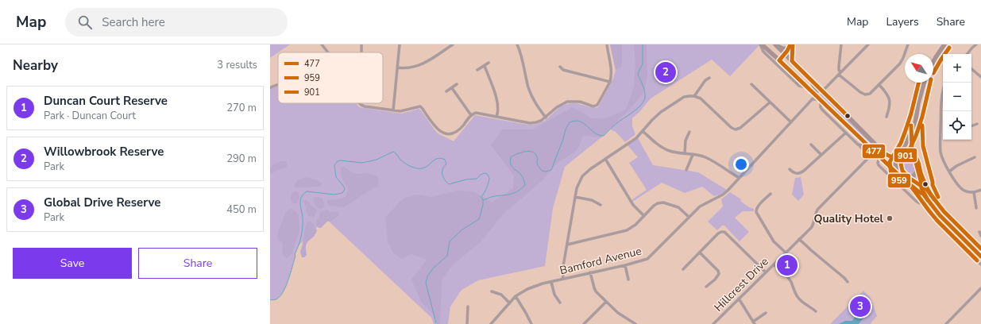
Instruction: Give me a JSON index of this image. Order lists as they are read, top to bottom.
{
  "streets": {
    "street": ["Bamford Avenue", "Hillcrest Drive"]
  },
  "places": ["Quality Hotel"],
  "lines": ["transit line 477", "transit line 959", "transit line 901"],
  "legend": ["477", "959", "901"],
  "north": "top left",
  "page": {
    "header": "Map",
    "search": "Search here",
    "nav": ["Map", "Layers", "Share"],
    "heading": ["Nearby", "3 results"],
    "map_buttons": ["+", "−"],
    "pins": ["2", "1", "3"],
    "list": [
      {
        "mark": "1",
        "name": "Duncan Court Reserve",
        "note": "Park · Duncan Court",
        "value": "270 m"
      },
      {
        "mark": "2",
        "name": "Willowbrook Reserve",
        "note": "Park",
        "value": "290 m"
      },
      {
        "mark": "3",
        "name": "Global Drive Reserve",
        "note": "Park",
        "value": "450 m"
      }
    ],
    "buttons": ["Save", "Share"]
  }
}
